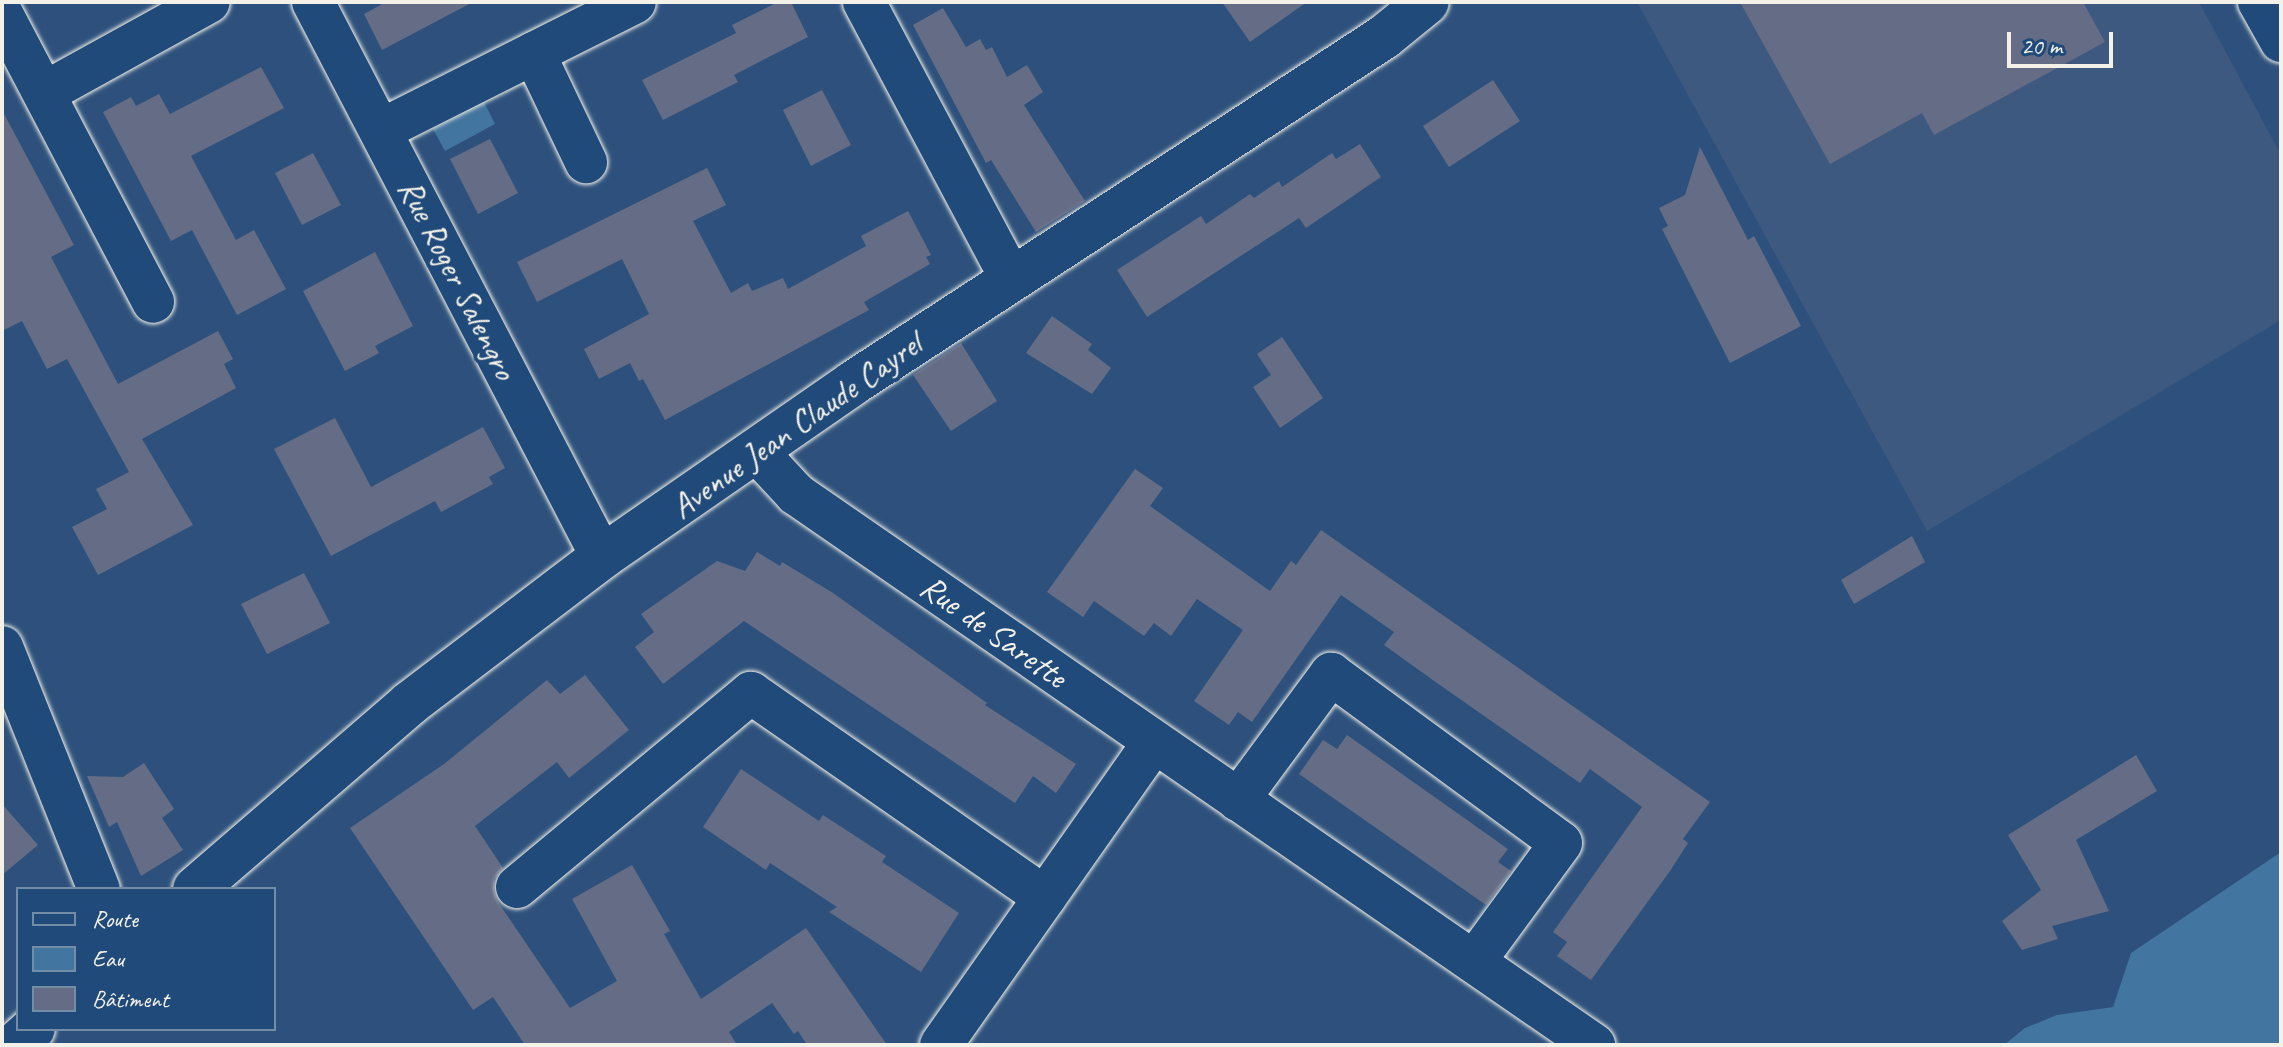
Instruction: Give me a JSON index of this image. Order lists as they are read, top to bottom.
{
  "streets": {
    "main road": ["Avenue Jean Claude Cayrel"],
    "street": ["Rue Roger Salengro", "Rue de Sarette"]
  },
  "crossings": [
    ["Rue Roger Salengro", "Avenue Jean Claude Cayrel"],
    ["Avenue Jean Claude Cayrel", "Rue de Sarette"]
  ],
  "legend": ["Route", "Eau", "Bâtiment"],
  "scale_bar": "20 m"
}
